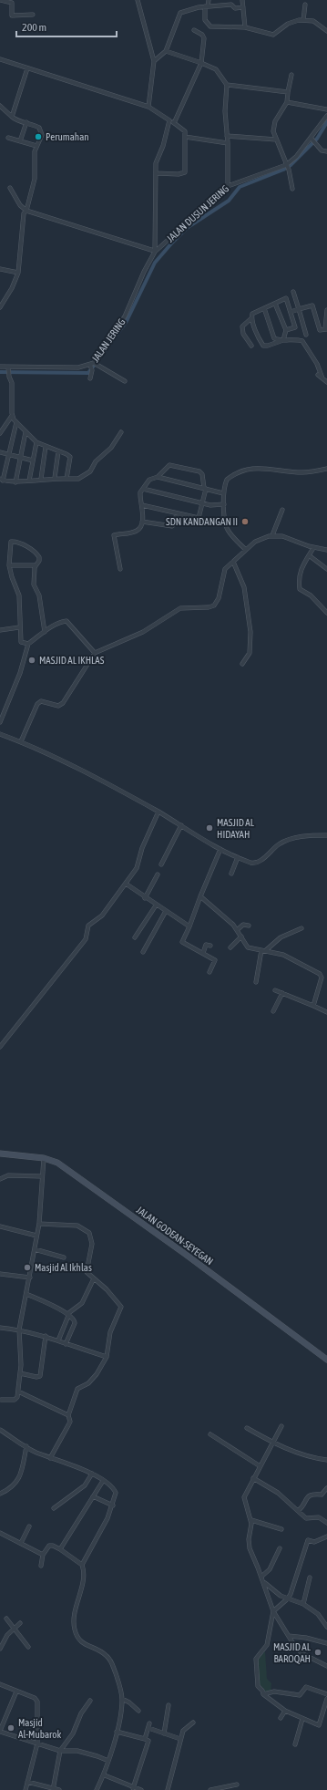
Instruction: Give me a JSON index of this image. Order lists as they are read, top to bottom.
{
  "streets": {
    "main road": ["JALAN GODEAN-SEYEGAN"],
    "street": ["JALAN DUSUN JERING", "JALAN JERING"]
  },
  "crossings": [
    ["JALAN DUSUN JERING", "JALAN JERING"]
  ],
  "places": [
    "Perumahan",
    "SDN KANDANGAN II",
    "MASJID AL IKHLAS",
    "MASJID AL HIDAYAH",
    "Masjid Al Ikhlas",
    "MASJID AL BAROQAH",
    "Masjid Al-Mubarok"
  ],
  "scale_bar": "200 m"
}
